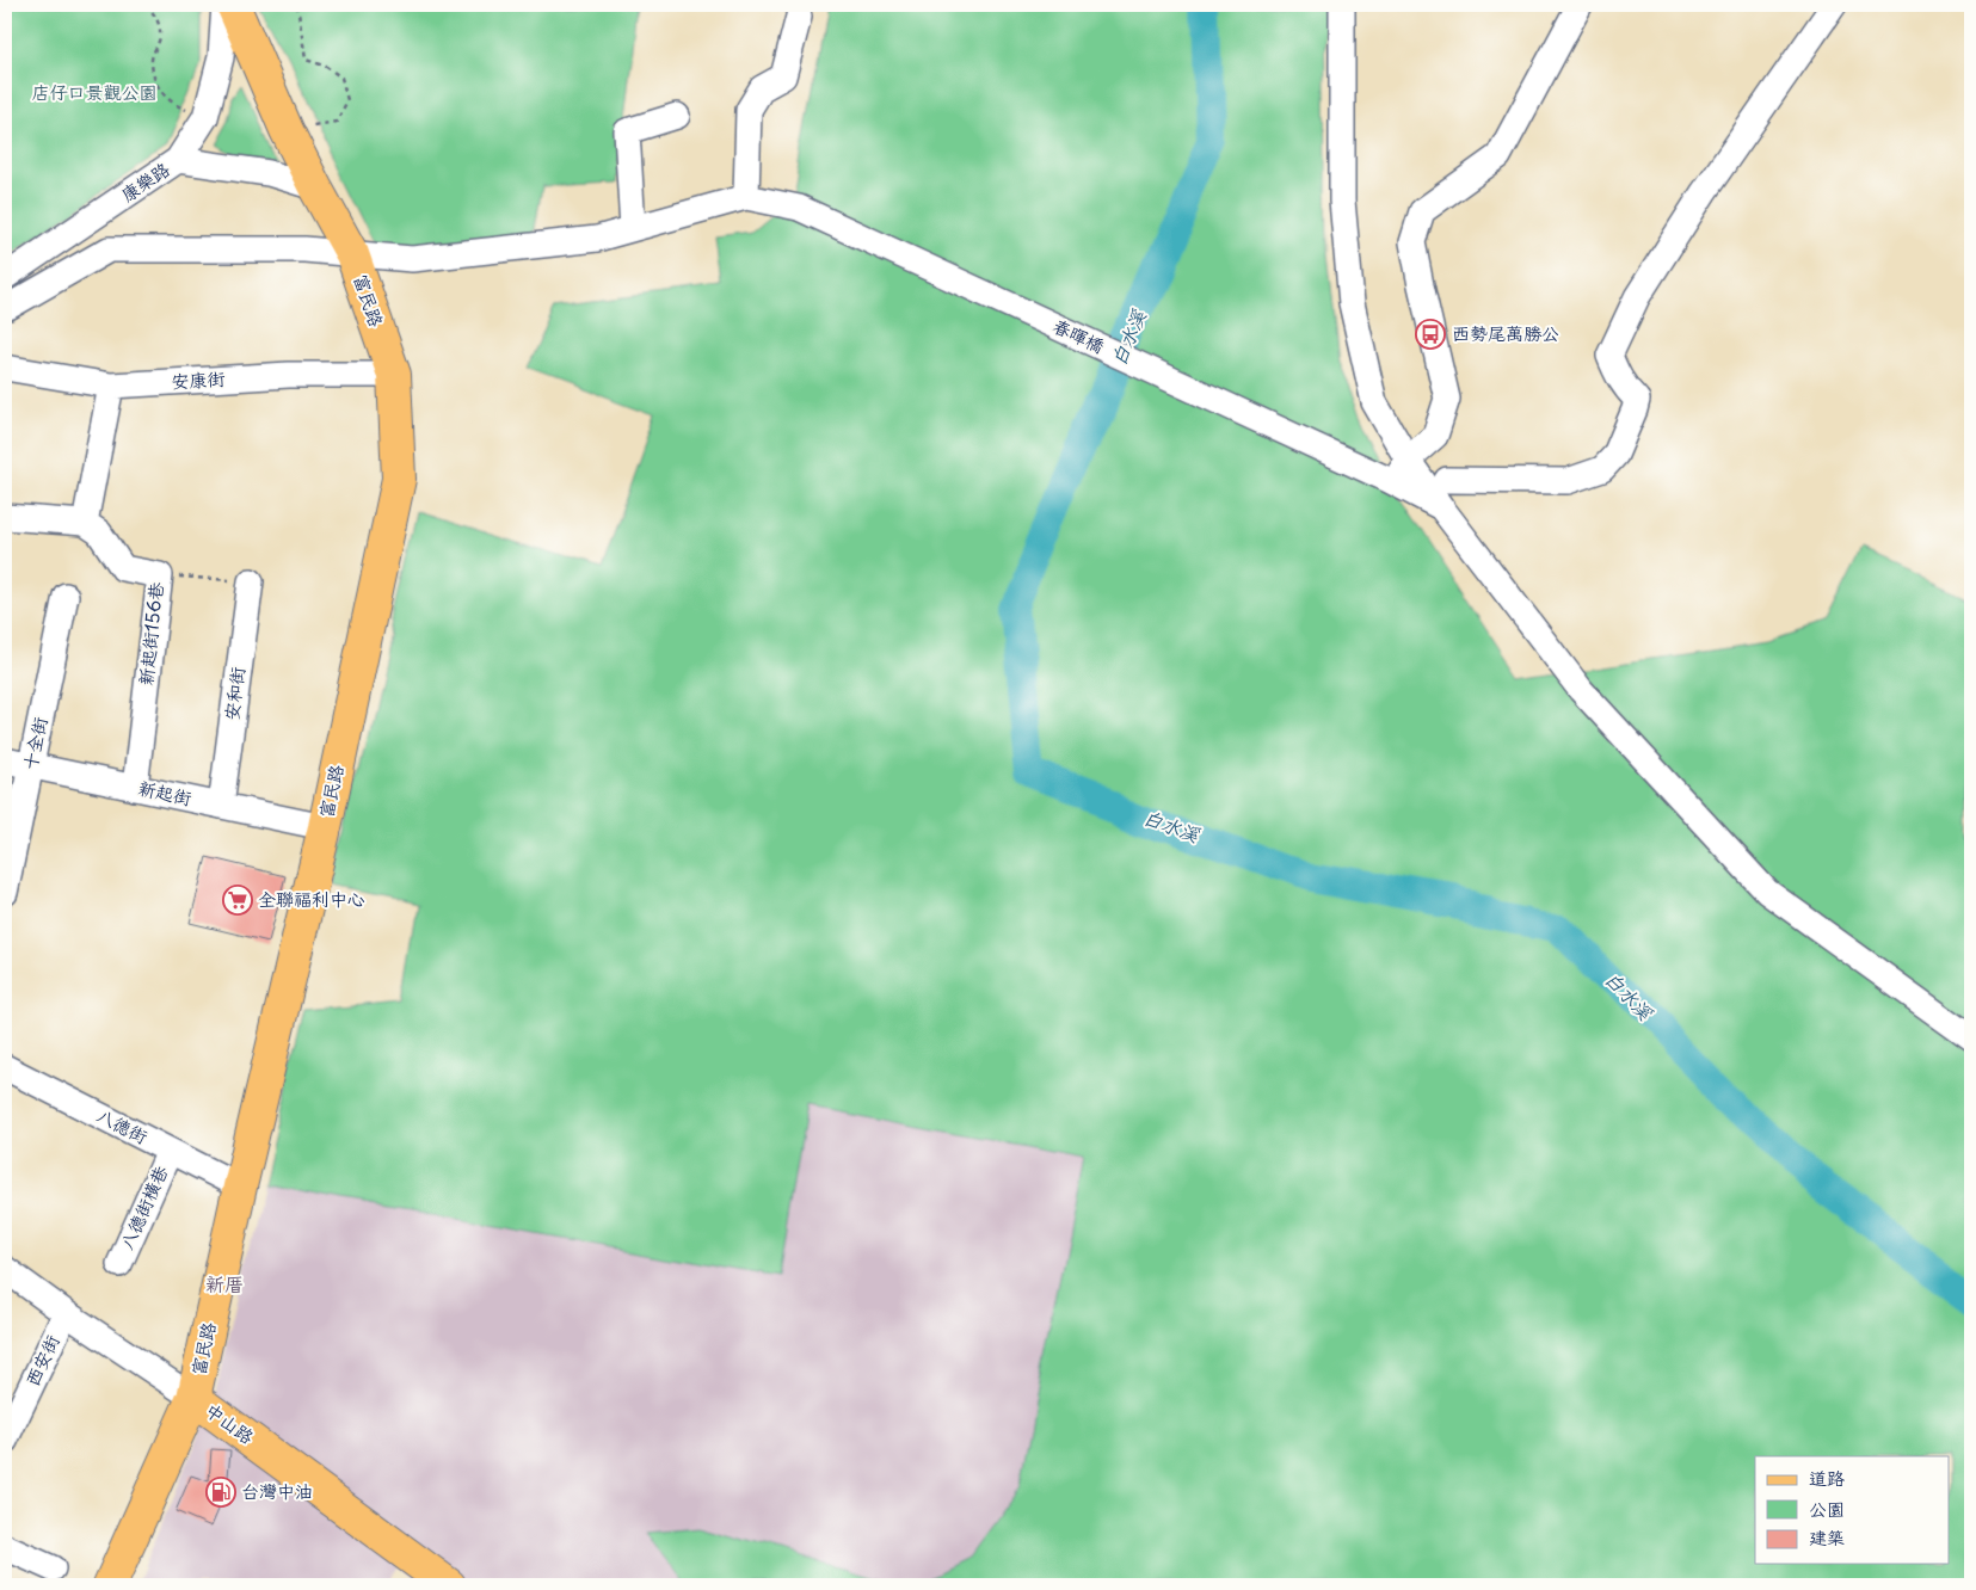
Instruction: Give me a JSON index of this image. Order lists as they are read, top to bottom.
{
  "streets": {
    "main road": ["富民路", "中山路"],
    "street": [
      "康樂路",
      "春暉橋",
      "安康街",
      "新起街156巷",
      "安和街",
      "十全街",
      "新起街",
      "八德街",
      "八德街橫巷",
      "西安街"
    ]
  },
  "crossings": [
    ["富民路", "安康街"],
    ["富民路", "新起街"],
    ["富民路", "八德街"],
    ["富民路", "中山路"],
    ["新起街156巷", "新起街"],
    ["安和街", "新起街"],
    ["十全街", "新起街"],
    ["八德街", "八德街橫巷"],
    ["西安街", "中山路"]
  ],
  "districts": ["新厝"],
  "water": ["白水溪"],
  "parks": ["店仔口景觀公園"],
  "places": {
    "bus stop": ["西勢尾萬勝公"],
    "supermarket": ["全聯福利中心"],
    "fuel station": ["台灣中油"]
  },
  "legend": ["道路", "公園", "建築"]
}
